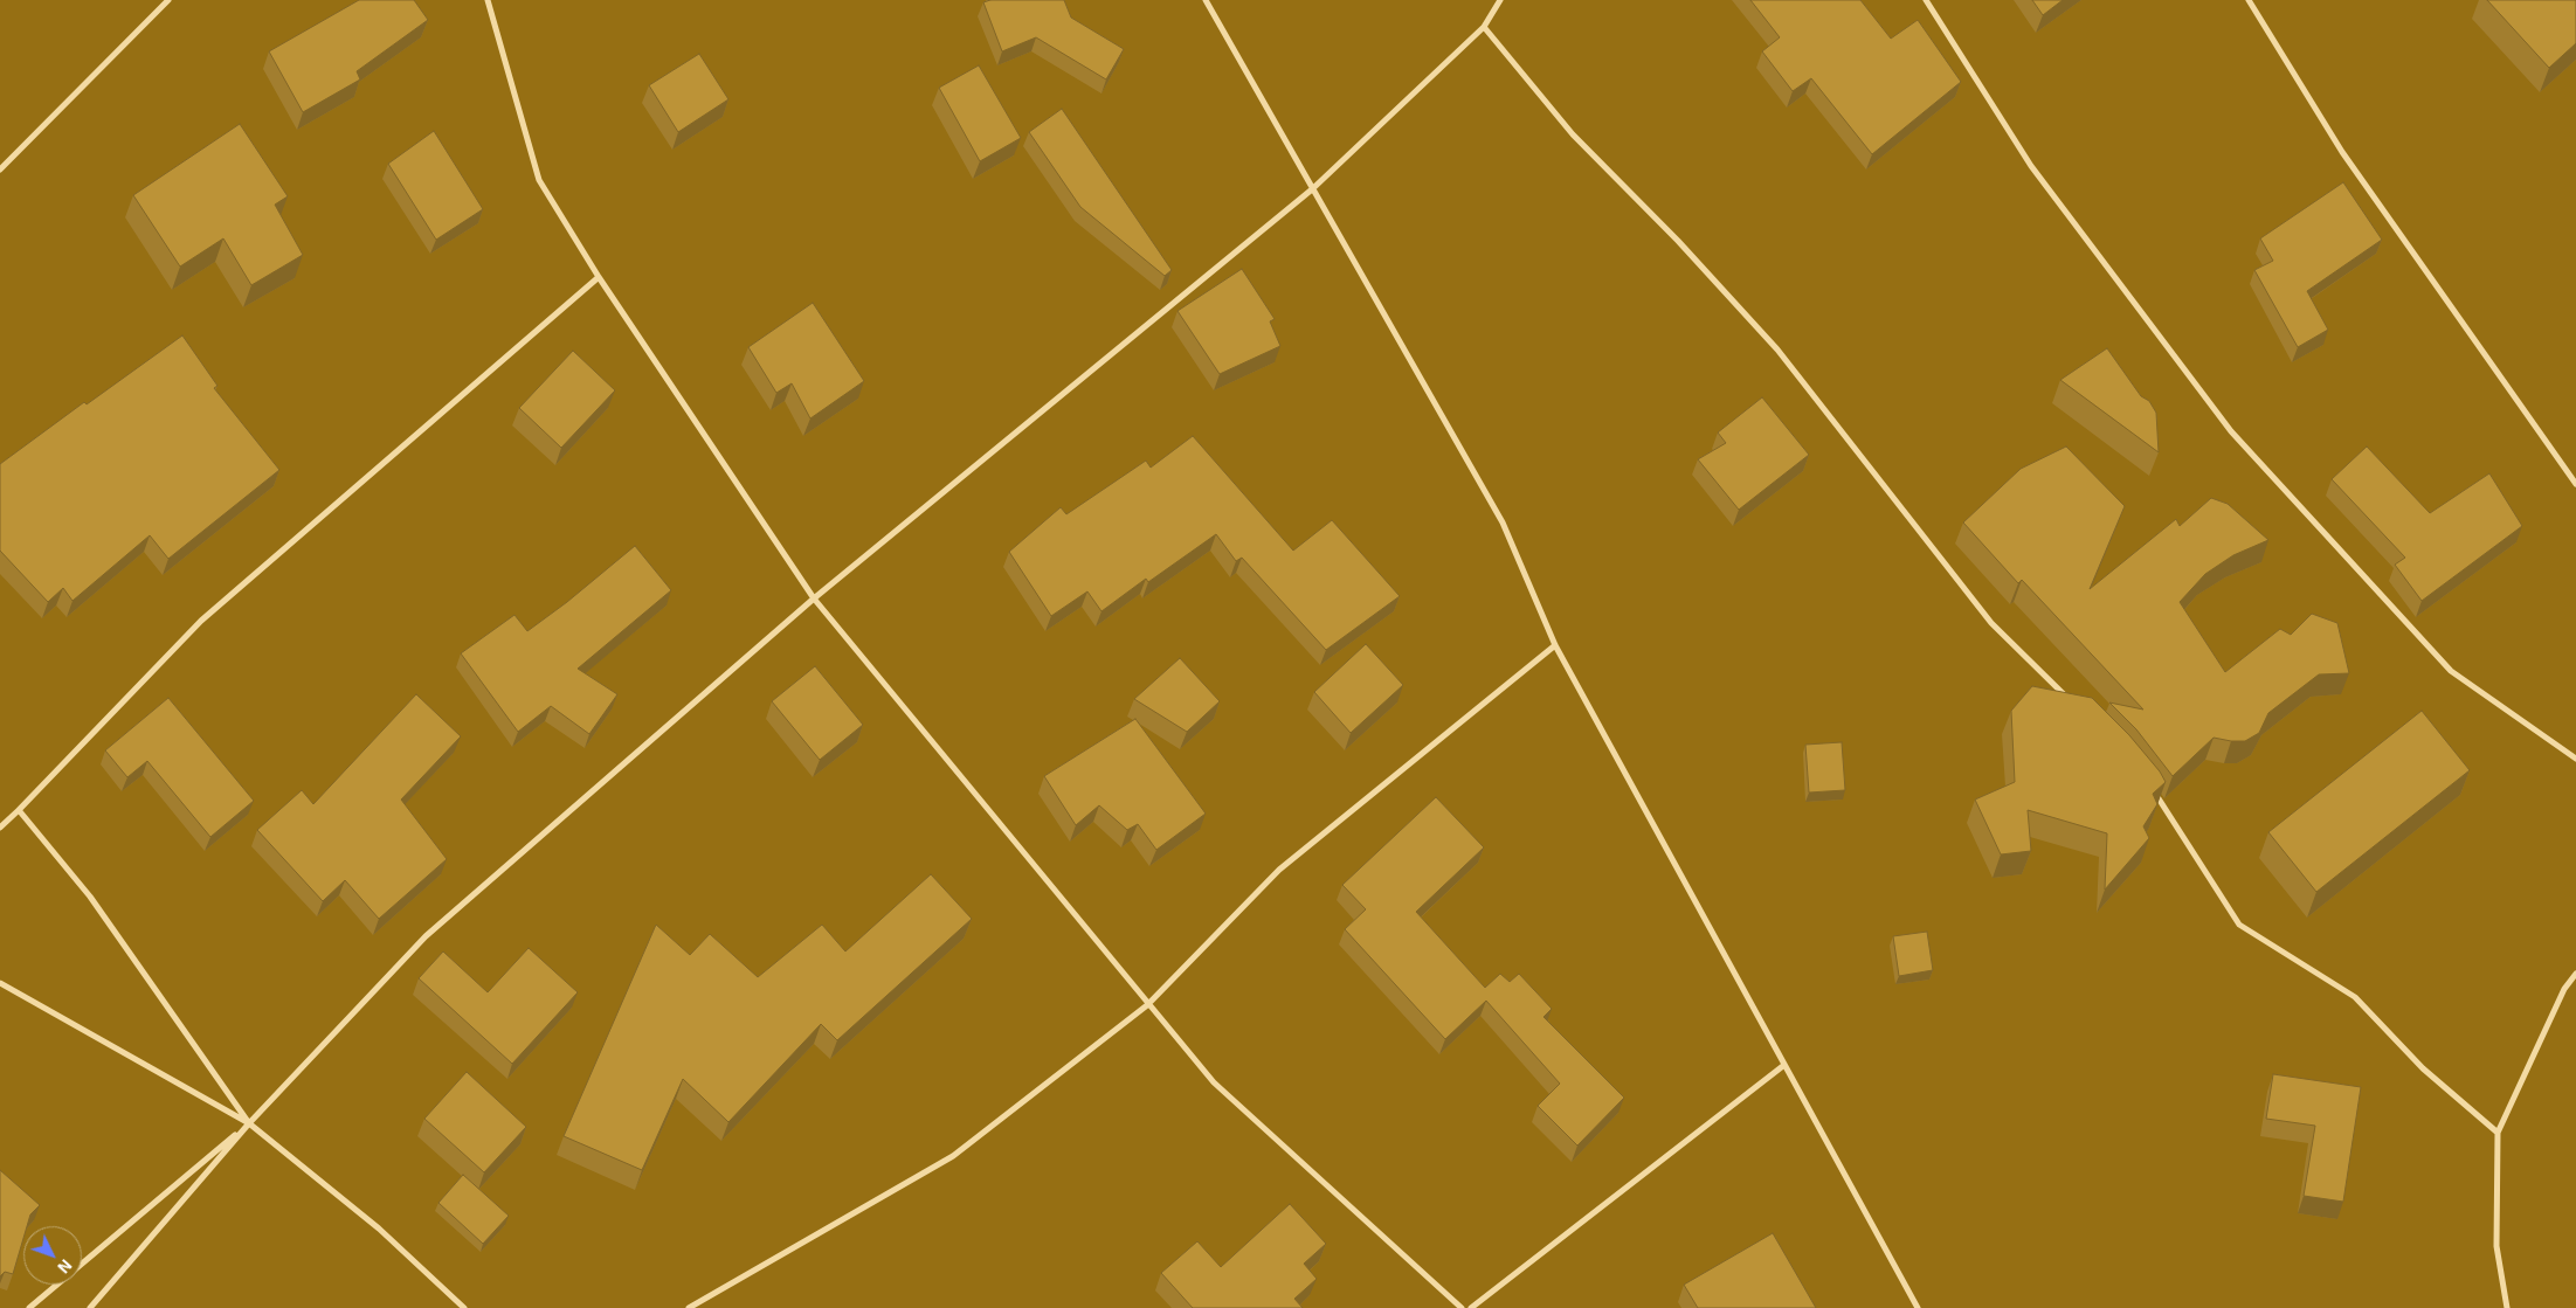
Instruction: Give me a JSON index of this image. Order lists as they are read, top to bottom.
{
  "north": "bottom right"
}
